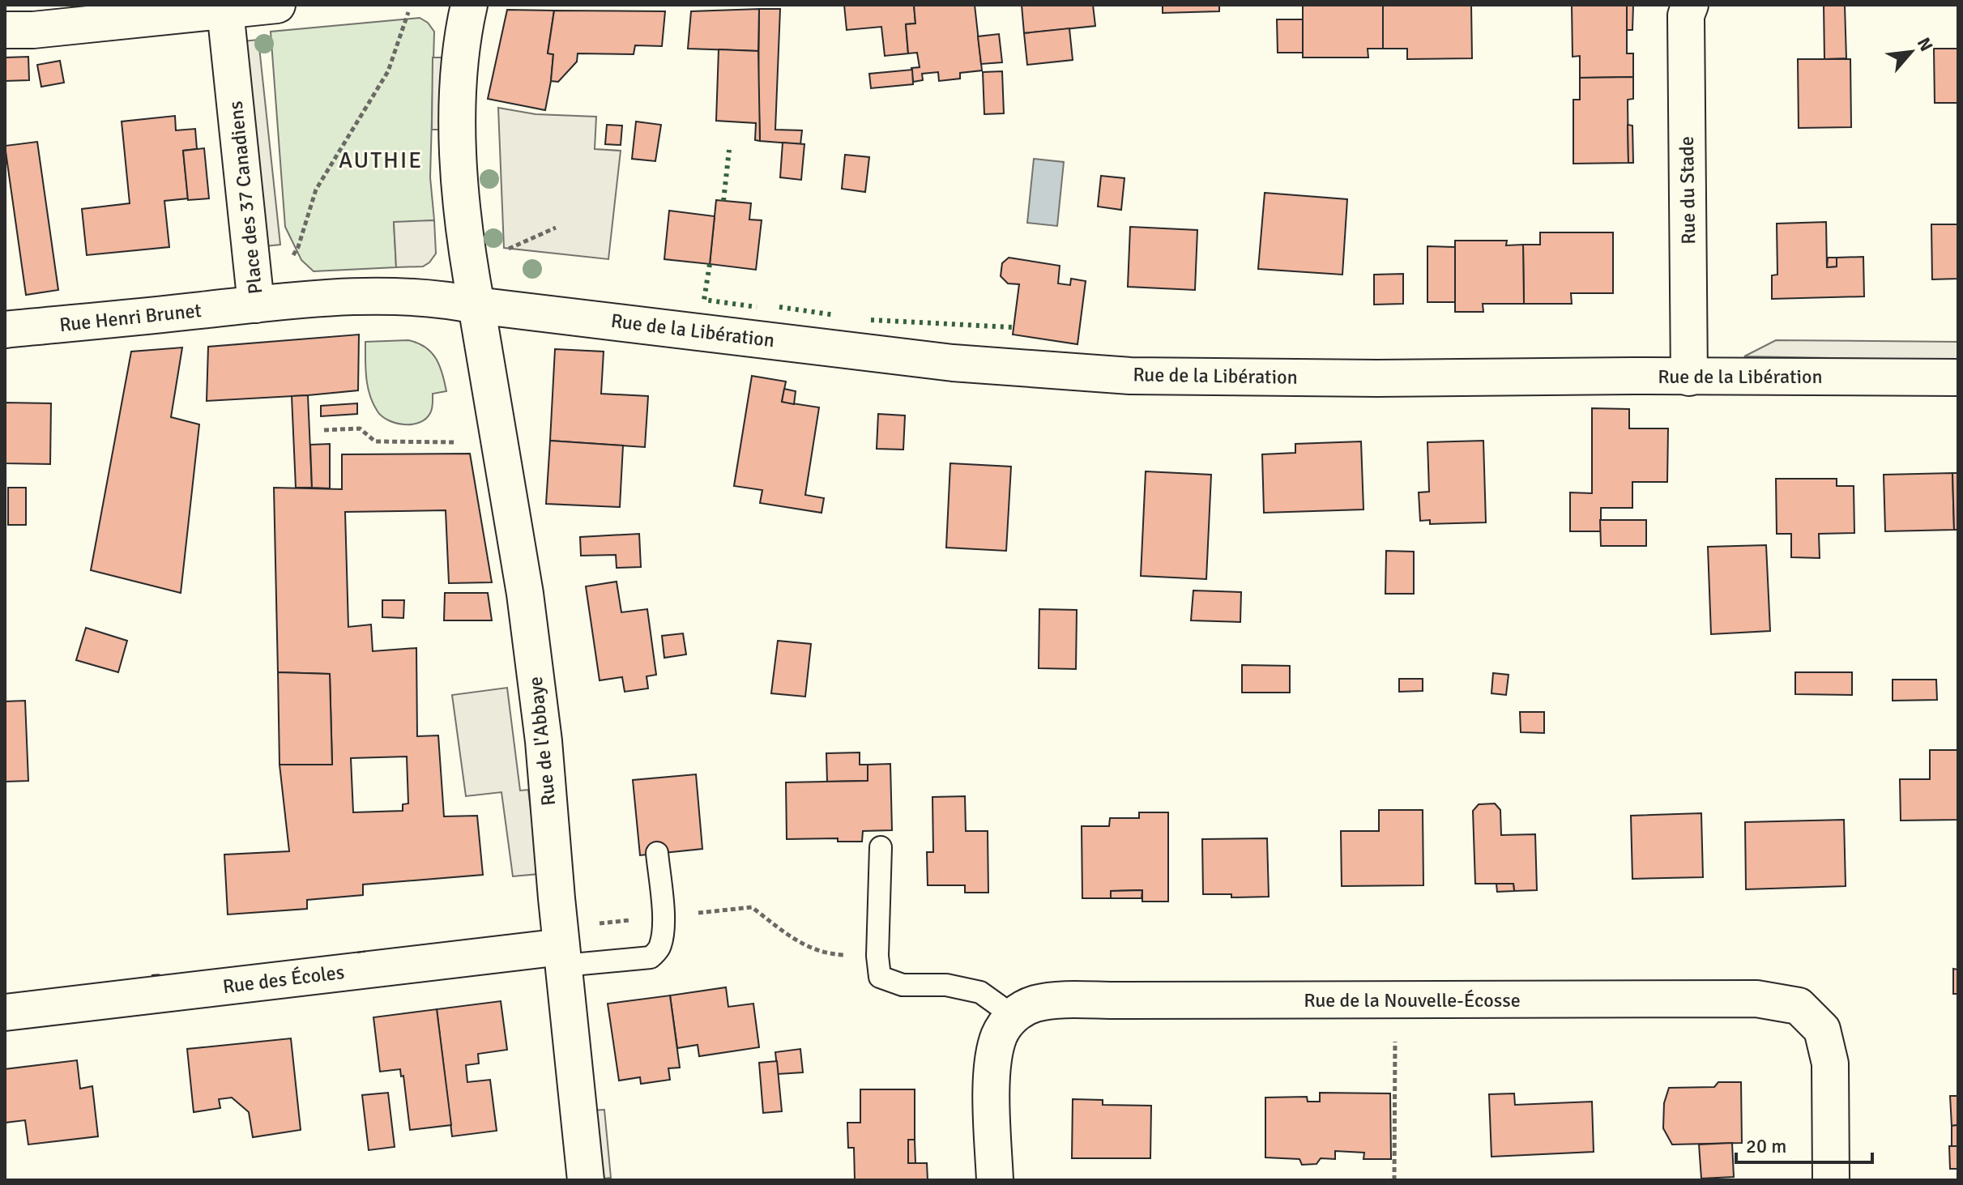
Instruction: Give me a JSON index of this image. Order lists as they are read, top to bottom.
{
  "streets": {
    "street": [
      "Rue du Stade",
      "Place des 37 Canadiens",
      "Rue Henri Brunet",
      "Rue de la Libération",
      "Rue de l'Abbaye",
      "Rue des Écoles",
      "Rue de la Nouvelle-Écosse"
    ]
  },
  "crossings": [
    ["Rue du Stade", "Rue de la Libération"],
    ["Place des 37 Canadiens", "Rue Henri Brunet"],
    ["Place des 37 Canadiens", "Rue de la Libération"],
    ["Place des 37 Canadiens", "Rue de l'Abbaye"],
    ["Rue de la Libération", "Rue de l'Abbaye"],
    ["Rue de l'Abbaye", "Rue des Écoles"]
  ],
  "districts": ["AUTHIE"],
  "scale_bar": "20 m",
  "north": "top right"
}
